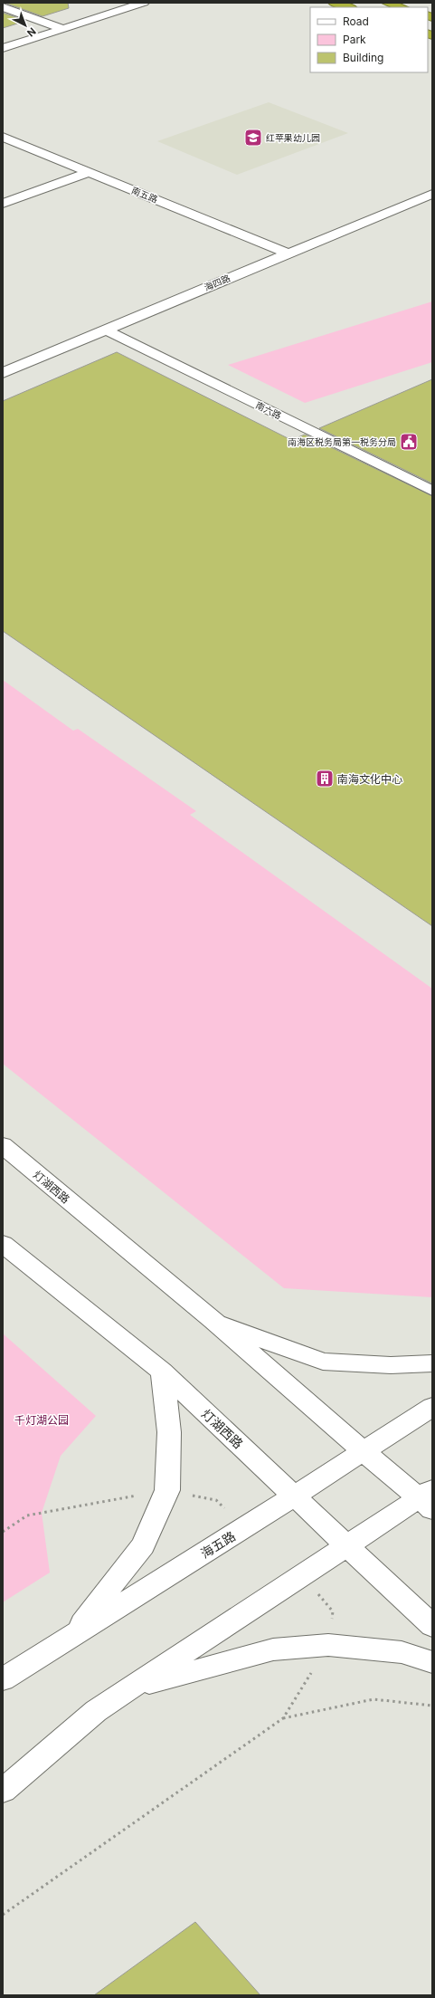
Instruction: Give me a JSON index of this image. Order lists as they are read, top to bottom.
{
  "streets": {
    "main road": [
      "南五路",
      "海四路",
      "南六路",
      "灯湖西路",
      "海五路"
    ]
  },
  "crossings": [
    ["南五路", "海四路"],
    ["海四路", "南六路"],
    ["灯湖西路", "海五路"]
  ],
  "parks": ["千灯湖公园"],
  "places": {
    "school or university": ["红苹果幼儿园"],
    "public building": ["南海区税务局第一税务分局"],
    "building": ["南海文化中心"]
  },
  "legend": ["Road", "Park", "Building"],
  "north": "bottom right"
}
